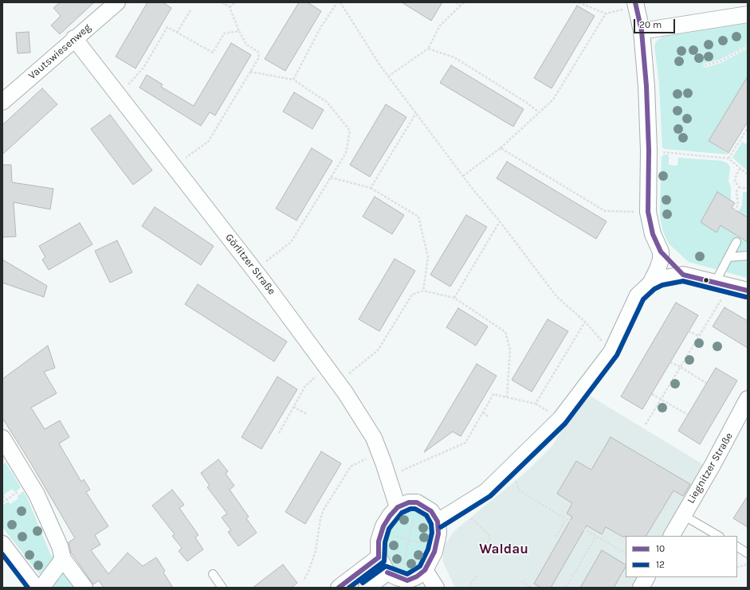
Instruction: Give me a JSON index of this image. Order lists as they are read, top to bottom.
{
  "streets": {
    "street": ["Vautswiesenweg", "Görlitzer Straße", "Liegnitzer Straße"]
  },
  "crossings": [
    ["Vautswiesenweg", "Görlitzer Straße"]
  ],
  "districts": ["Waldau"],
  "lines": ["transit line 10", "transit line 12"],
  "legend": ["10", "12"],
  "scale_bar": "20 m"
}
